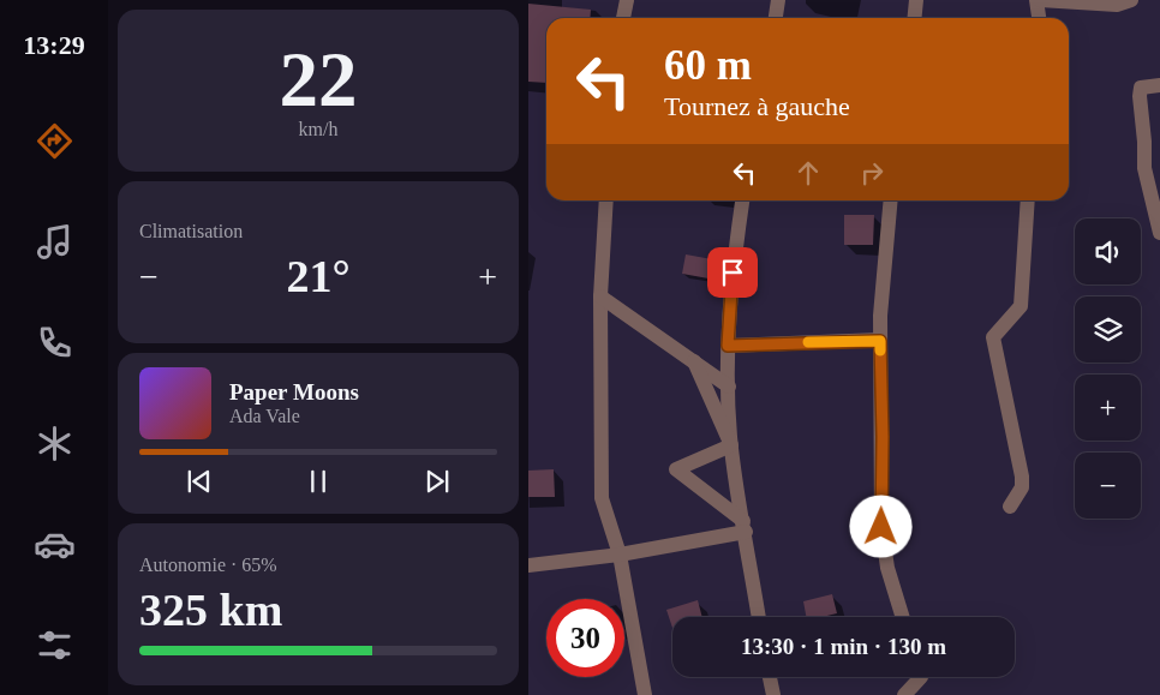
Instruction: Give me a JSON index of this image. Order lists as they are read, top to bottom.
{
  "page": {
    "tabs": "13:29",
    "tile": [
      ["22", "km/h"],
      "Climatisation",
      ["Autonomie · 65%", "325 km"]
    ],
    "turn": ["60 m", "Tournez à gauche"],
    "map_buttons": ["+", "−"],
    "heat": ["−", "21°", "+"],
    "song": ["Paper Moons", "Ada Vale"],
    "limit": "30",
    "trip": "13:30 · 1 min · 130 m"
  }
}
